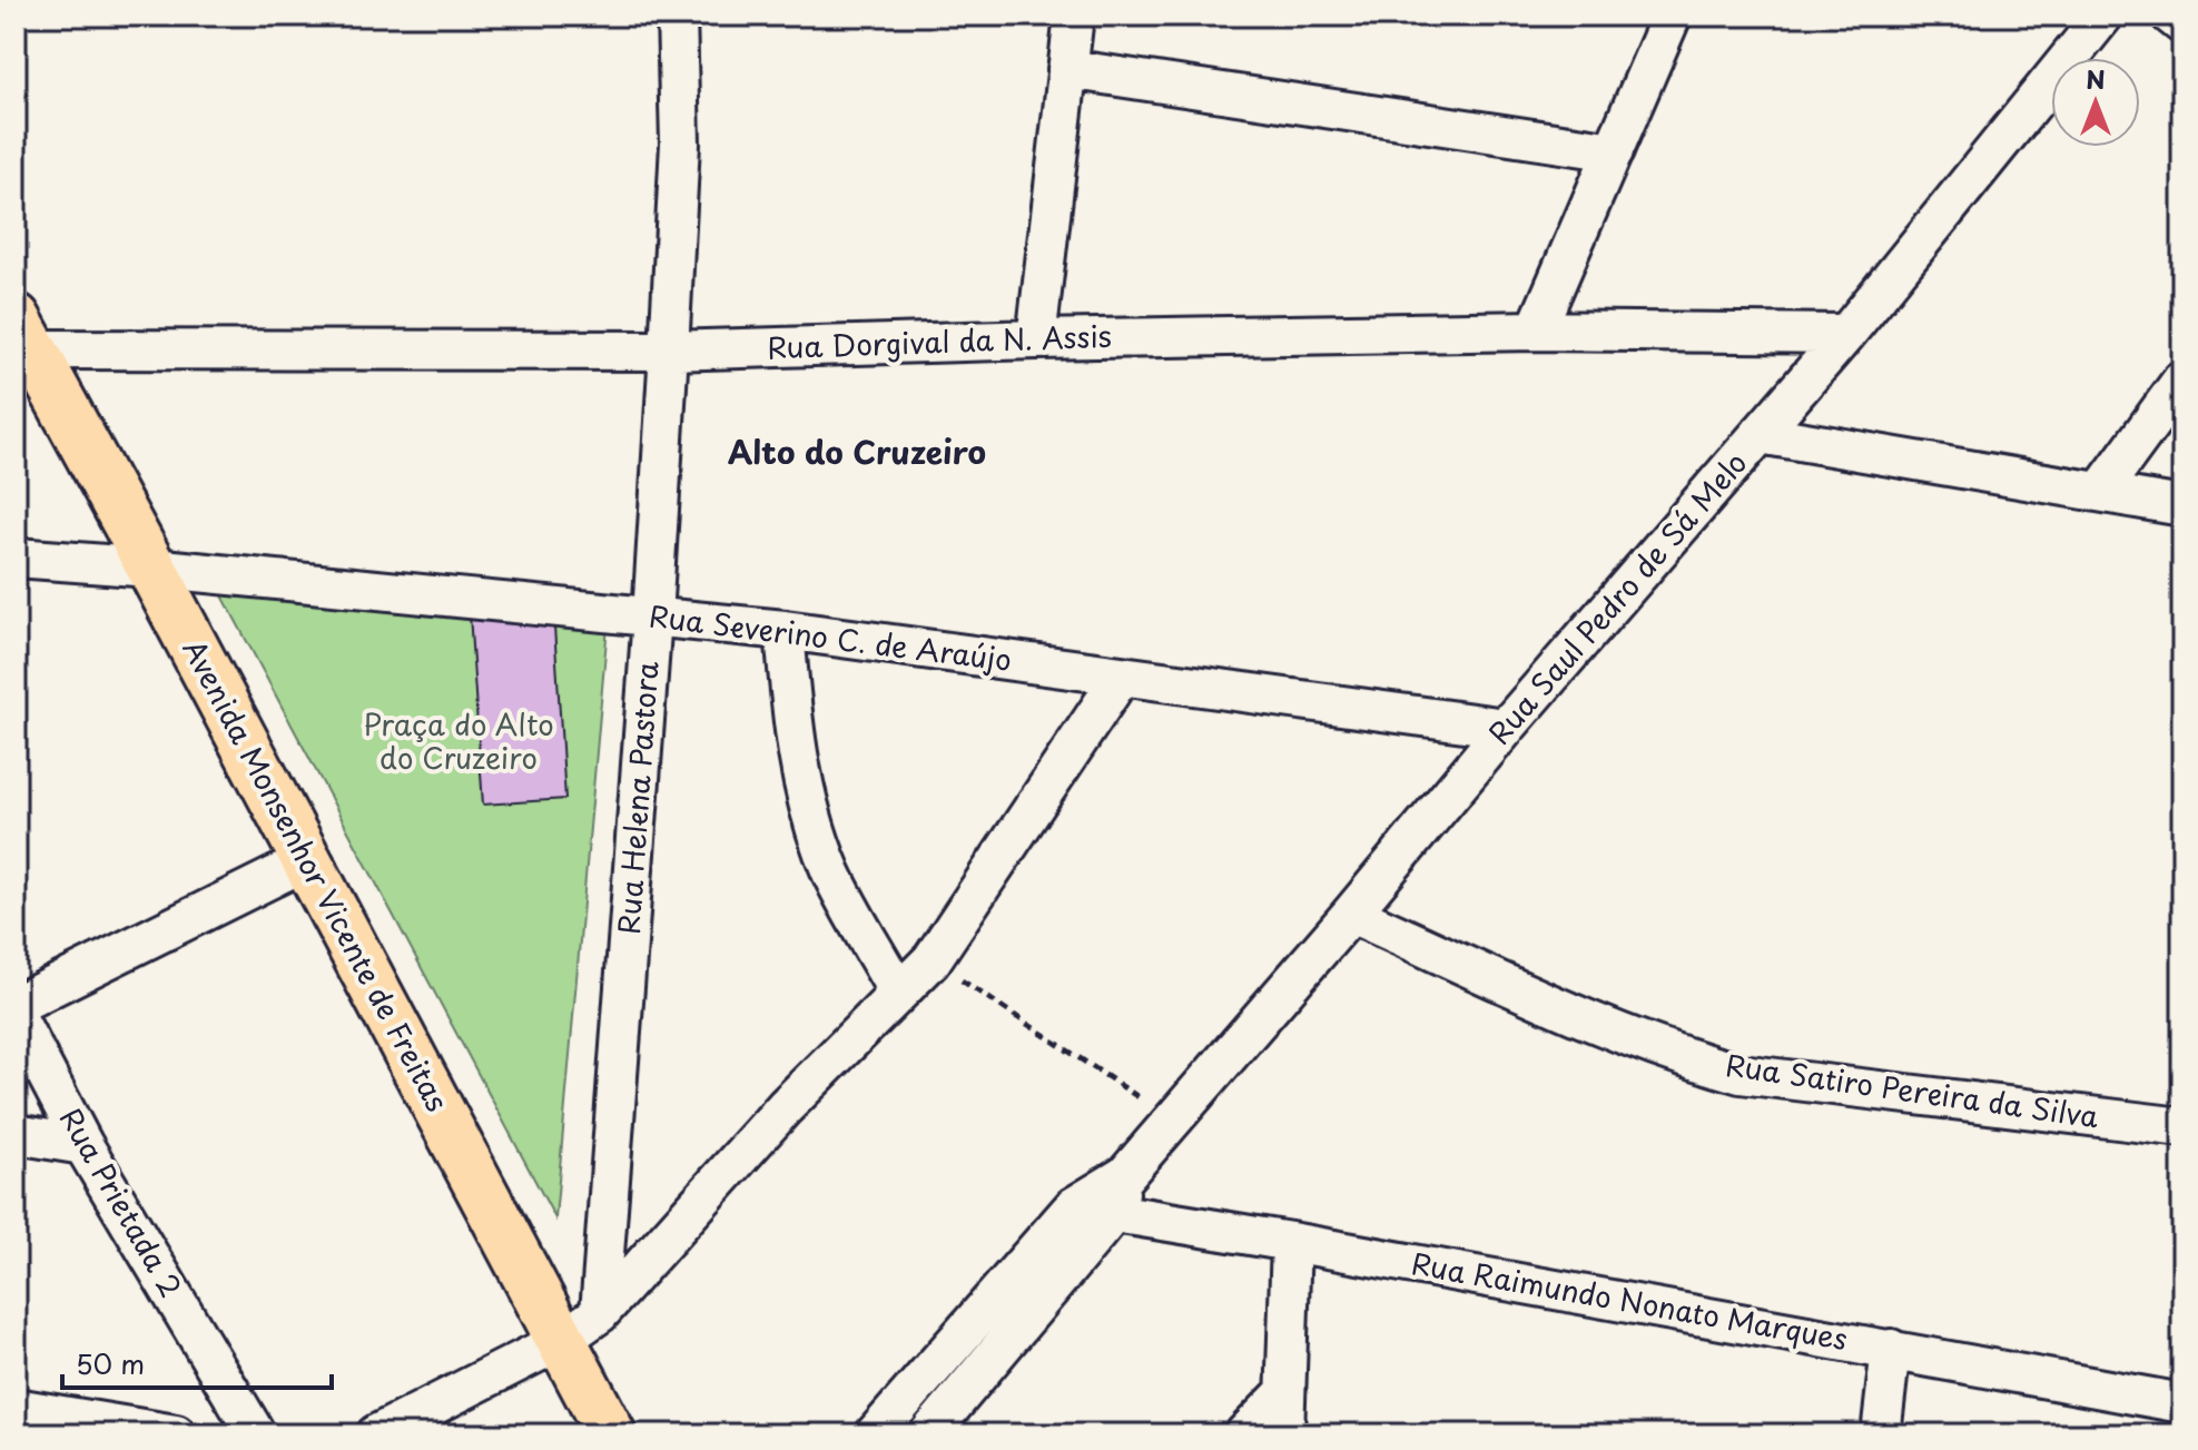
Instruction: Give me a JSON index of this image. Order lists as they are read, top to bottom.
{
  "streets": {
    "main road": ["Avenida Monsenhor Vicente de Freitas"],
    "street": [
      "Rua Dorgival da N. Assis",
      "Rua Saul Pedro de Sá Melo",
      "Rua Severino C. de Araújo",
      "Rua Helena Pastora",
      "Rua Satiro Pereira da Silva",
      "Rua Prietada 2",
      "Rua Raimundo Nonato Marques"
    ]
  },
  "crossings": [
    ["Rua Dorgival da N. Assis", "Rua Saul Pedro de Sá Melo"],
    ["Rua Dorgival da N. Assis", "Rua Helena Pastora"],
    ["Rua Dorgival da N. Assis", "Avenida Monsenhor Vicente de Freitas"],
    ["Rua Saul Pedro de Sá Melo", "Rua Severino C. de Araújo"],
    ["Rua Saul Pedro de Sá Melo", "Rua Satiro Pereira da Silva"],
    ["Rua Saul Pedro de Sá Melo", "Rua Raimundo Nonato Marques"],
    ["Rua Severino C. de Araújo", "Rua Helena Pastora"],
    ["Rua Severino C. de Araújo", "Avenida Monsenhor Vicente de Freitas"],
    ["Rua Helena Pastora", "Avenida Monsenhor Vicente de Freitas"]
  ],
  "districts": ["Alto do Cruzeiro"],
  "parks": ["Praça do Alto do Cruzeiro"],
  "scale_bar": "50 m",
  "north": "top"
}
